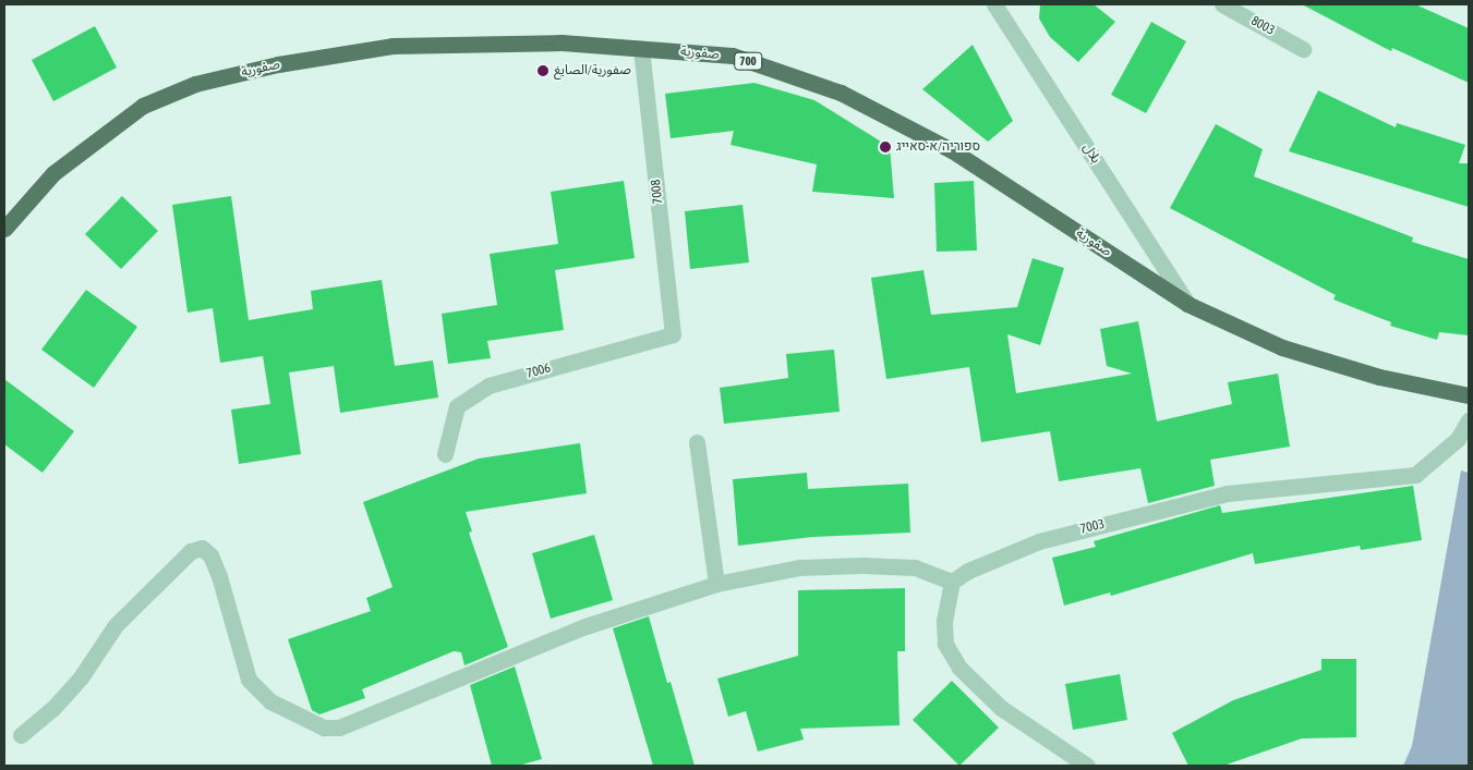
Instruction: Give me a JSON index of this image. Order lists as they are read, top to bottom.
{
  "streets": {
    "main road": ["صفورية", "700"],
    "street": [
      "8003",
      "بلال",
      "7008",
      "7006",
      "7003"
    ]
  },
  "crossings": [
    ["صفورية", "بلال"],
    ["صفورية", "7008"],
    ["7008", "7006"]
  ],
  "places": ["صفورية/الصايغ", "ספוריה/א-סאייג"]
}
